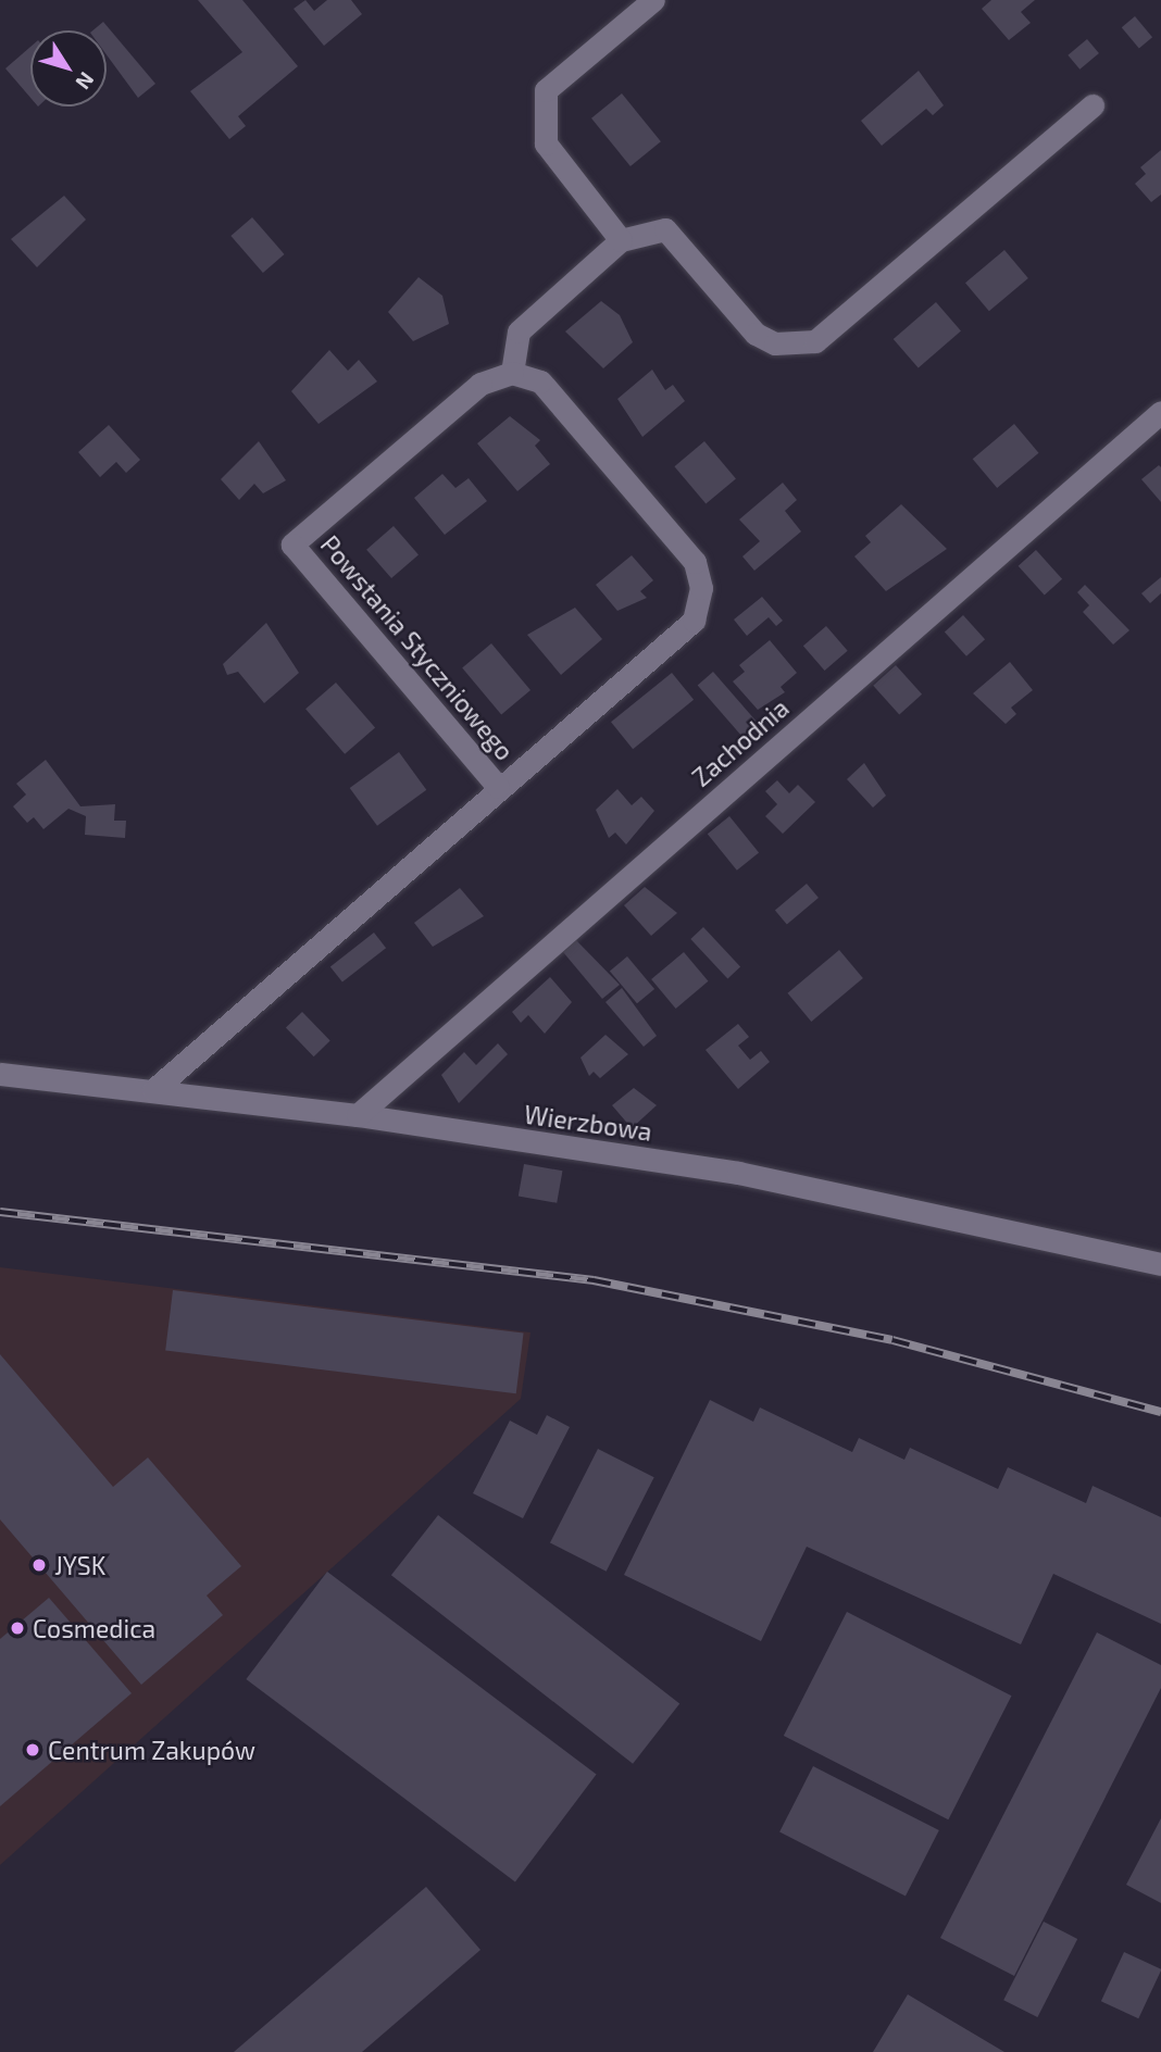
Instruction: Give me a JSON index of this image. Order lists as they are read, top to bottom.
{
  "streets": {
    "street": ["Powstania Styczniowego", "Zachodnia", "Wierzbowa"]
  },
  "crossings": [
    ["Powstania Styczniowego", "Wierzbowa"],
    ["Zachodnia", "Wierzbowa"]
  ],
  "places": ["JYSK", "Cosmedica", "Centrum Zakupów"],
  "north": "bottom right"
}
